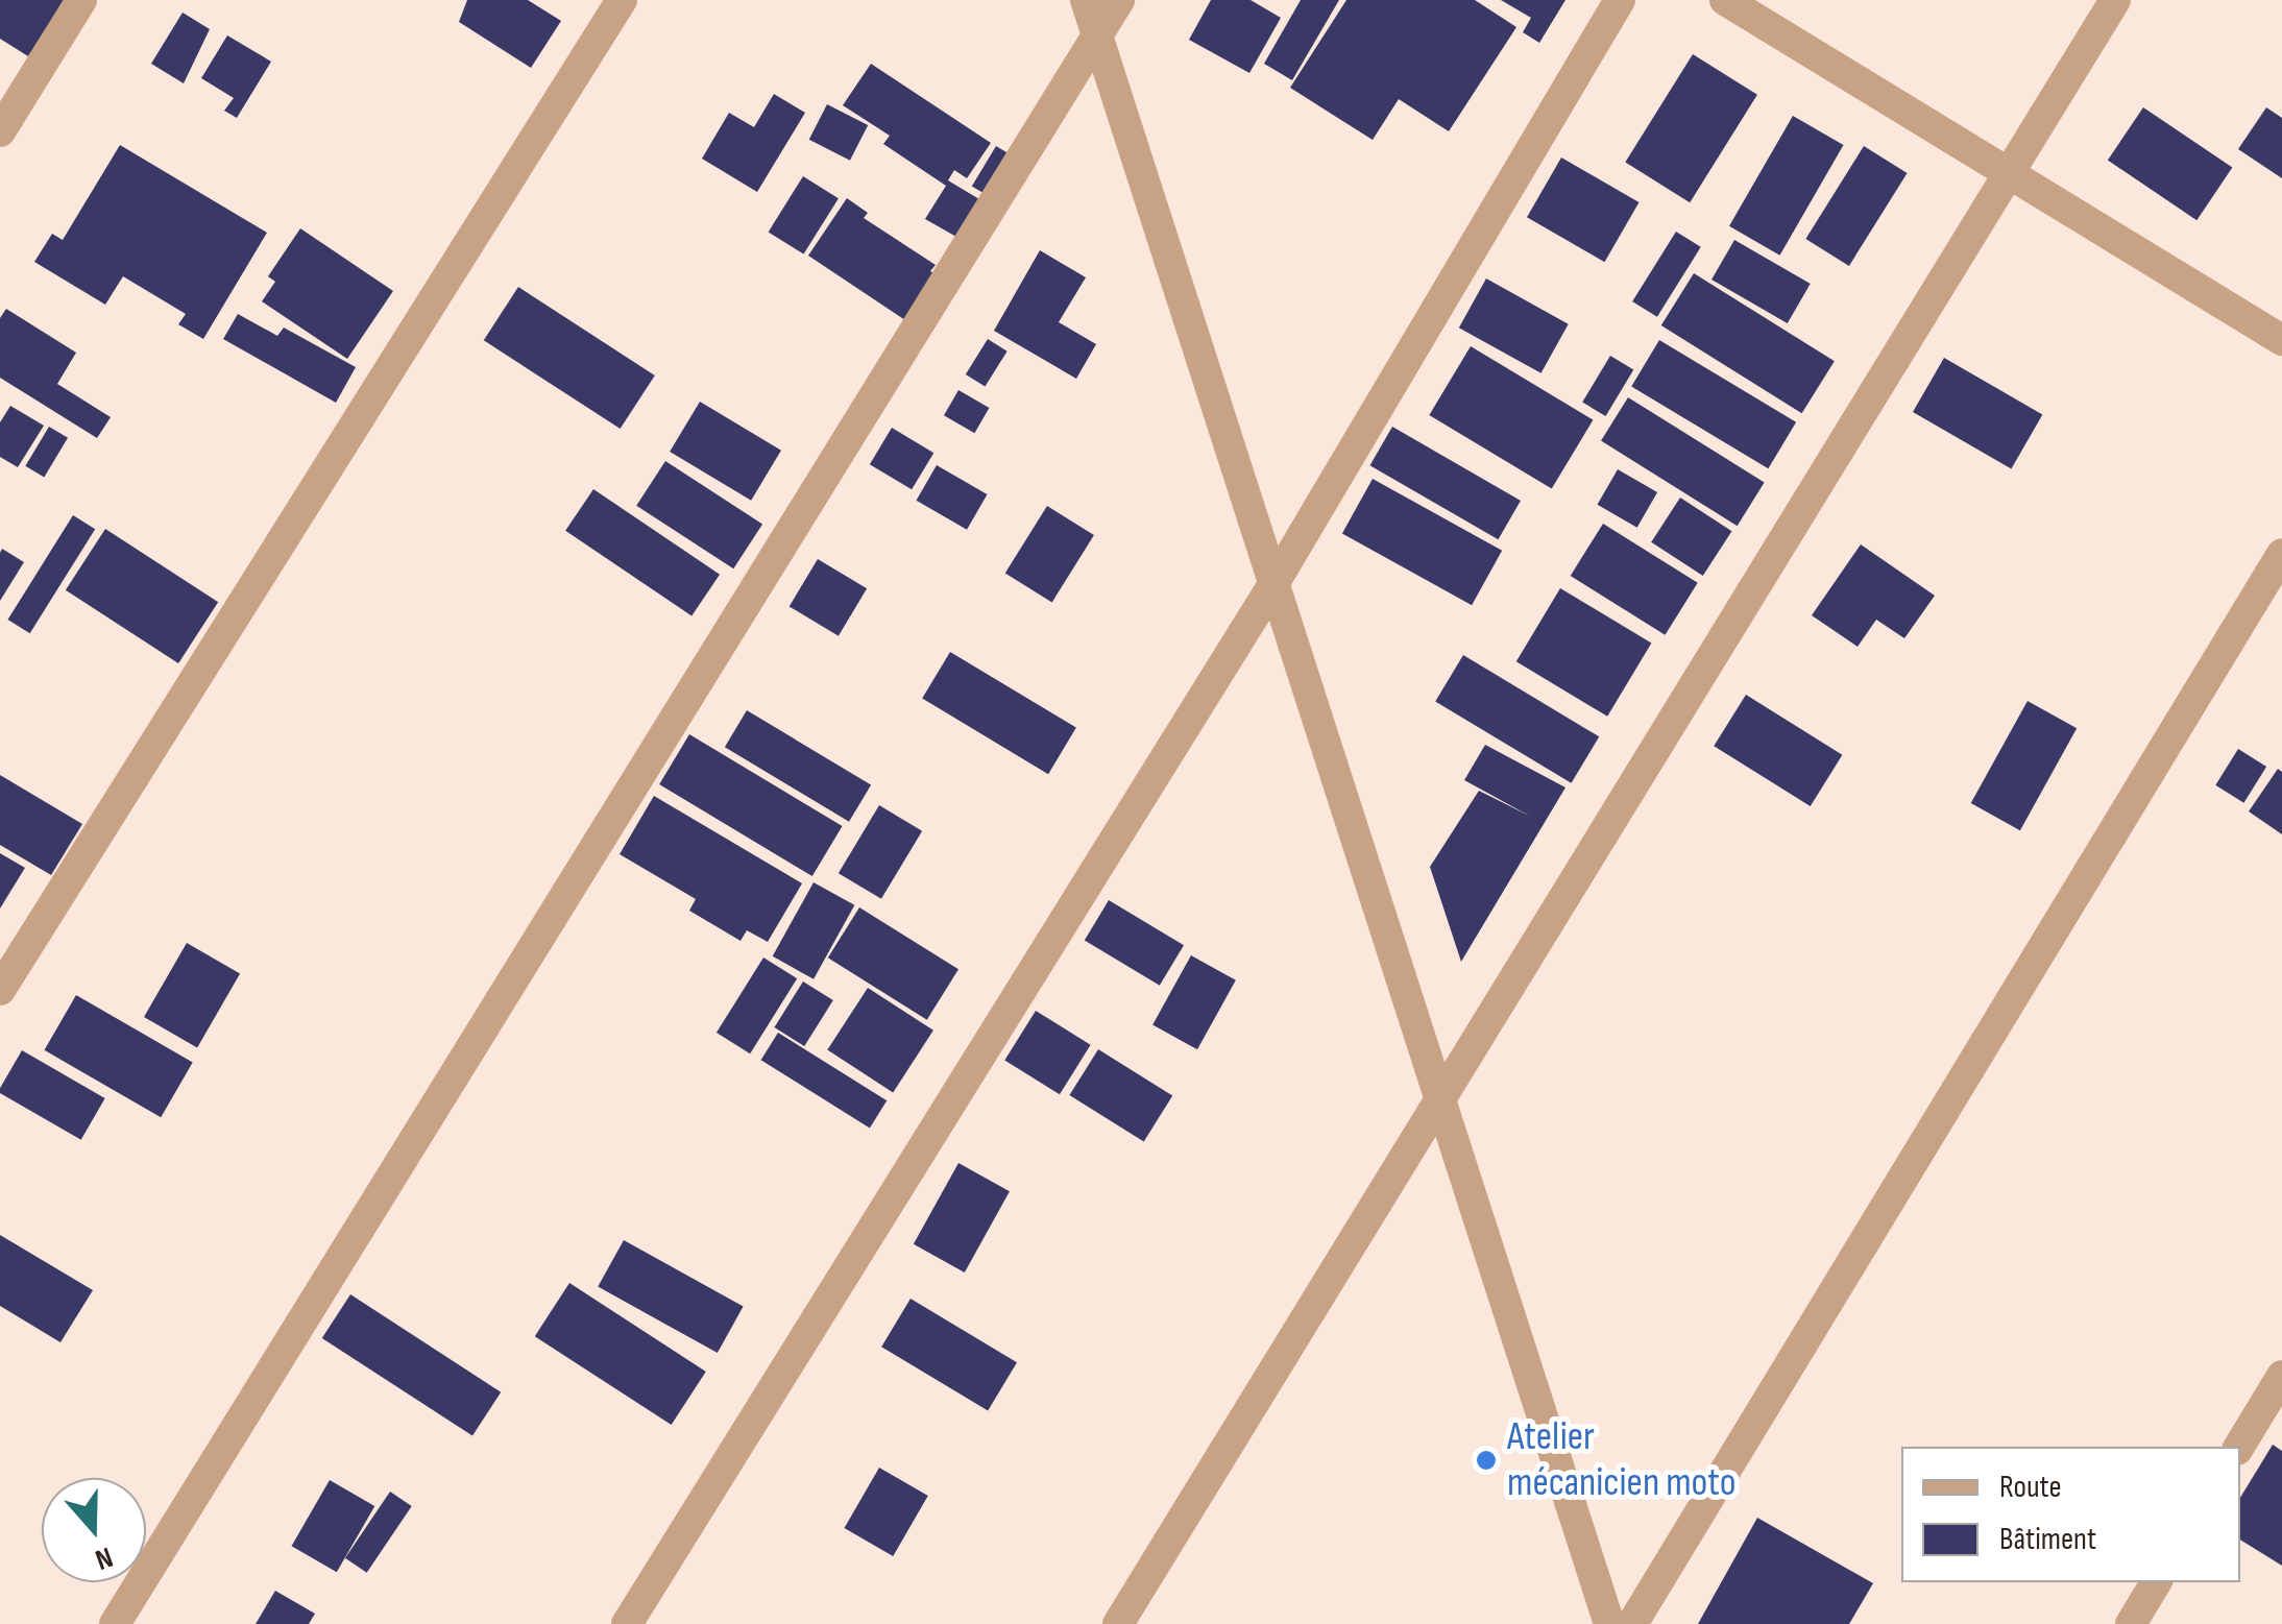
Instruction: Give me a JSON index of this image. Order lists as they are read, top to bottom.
{
  "places": ["Atelier mécanicien moto"],
  "legend": ["Route", "Bâtiment"],
  "north": "bottom"
}
